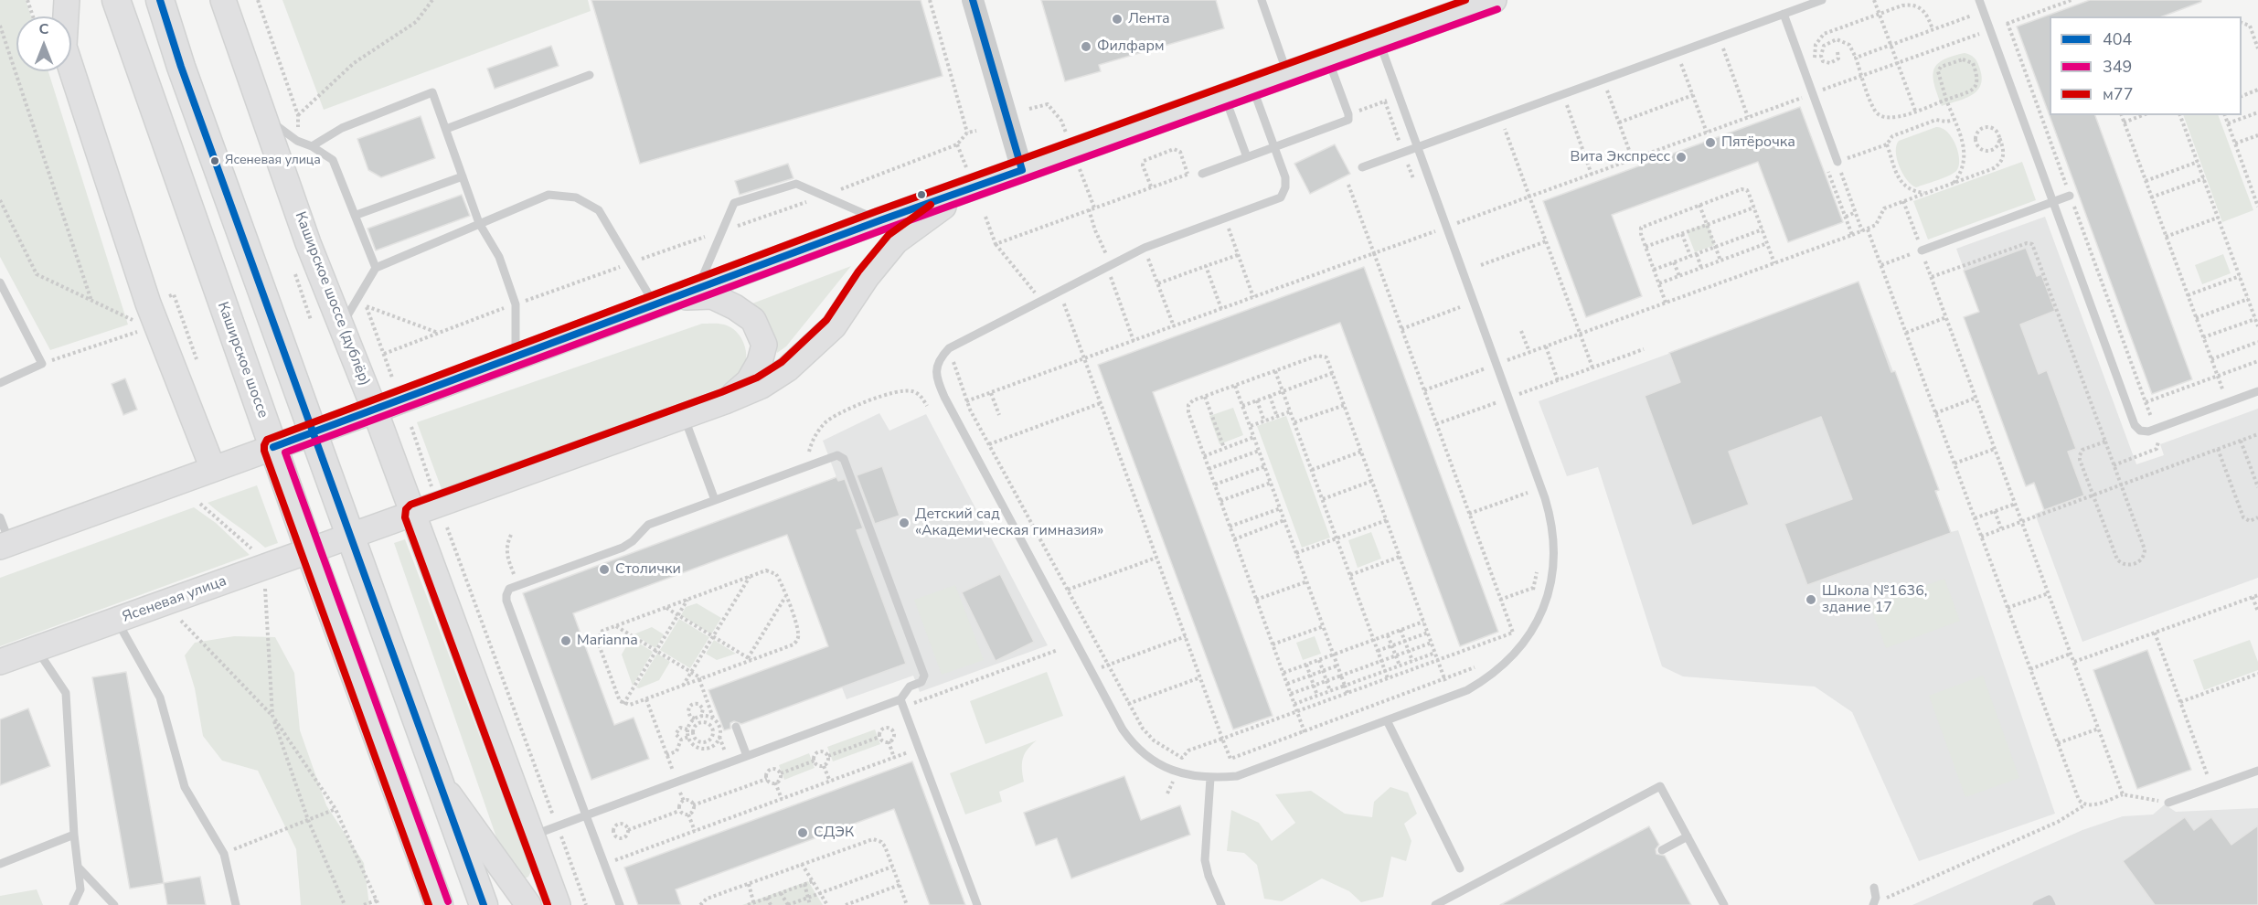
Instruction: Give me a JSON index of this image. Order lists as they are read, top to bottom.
{
  "streets": {
    "main road": ["Каширское шоссе (дублёр)", "Каширское шоссе", "Ясеневая улица"]
  },
  "crossings": [
    ["Каширское шоссе (дублёр)", "Ясеневая улица"],
    ["Каширское шоссе", "Ясеневая улица"]
  ],
  "places": [
    "Лента",
    "Филфарм",
    "Пятёрочка",
    "Вита Экспресс",
    "Ясеневая улица",
    "Детский сад «Академическая гимназия»",
    "Столички",
    "Школа №1636, здание 17",
    "Marianna",
    "СДЭК"
  ],
  "lines": ["transit line 404", "transit line м77", "transit line 349"],
  "legend": ["404", "349", "м77"],
  "north": "top"
}
